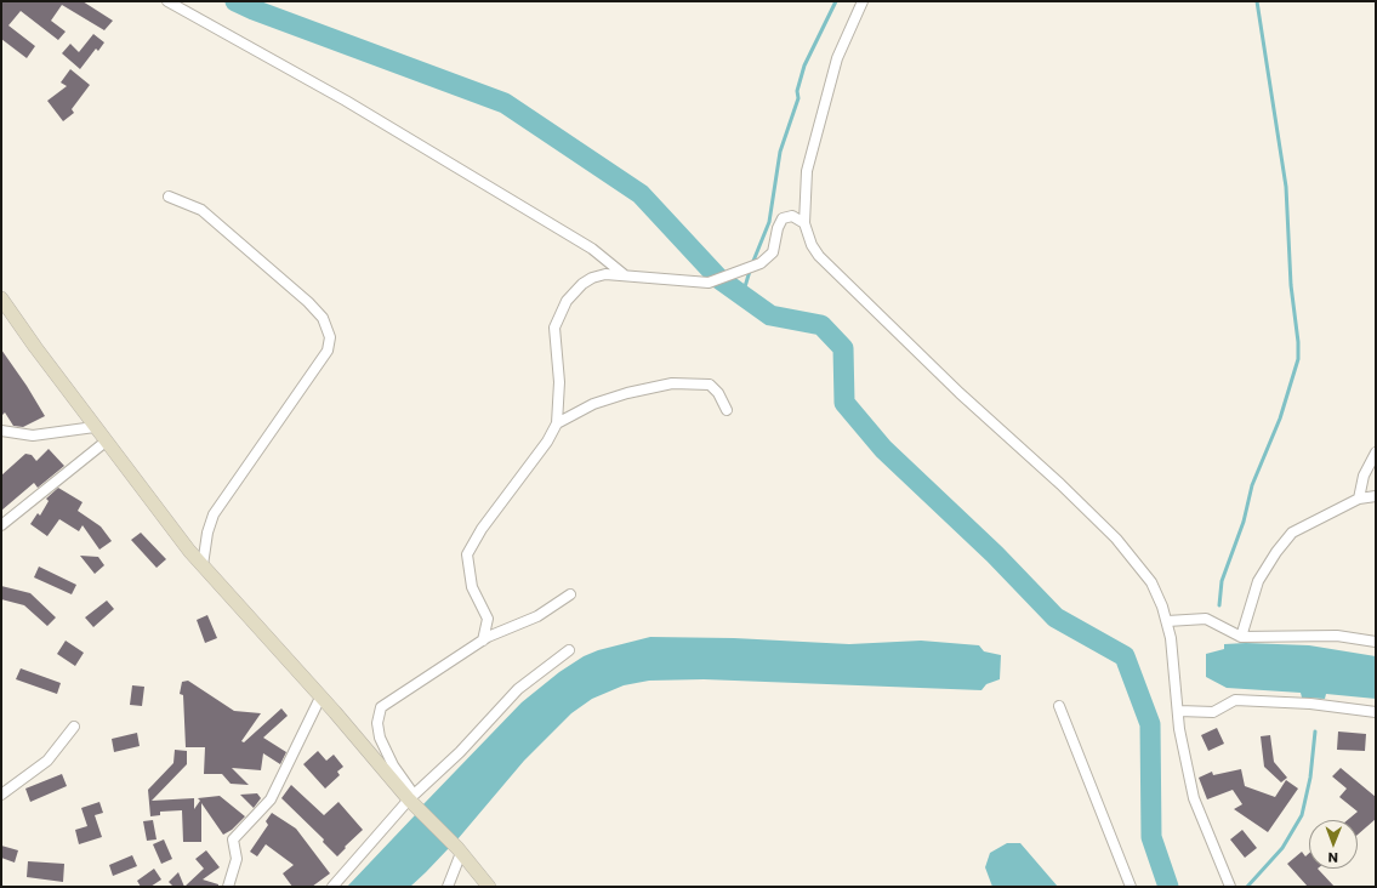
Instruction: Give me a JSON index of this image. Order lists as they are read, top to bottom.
{
  "north": "bottom"
}
